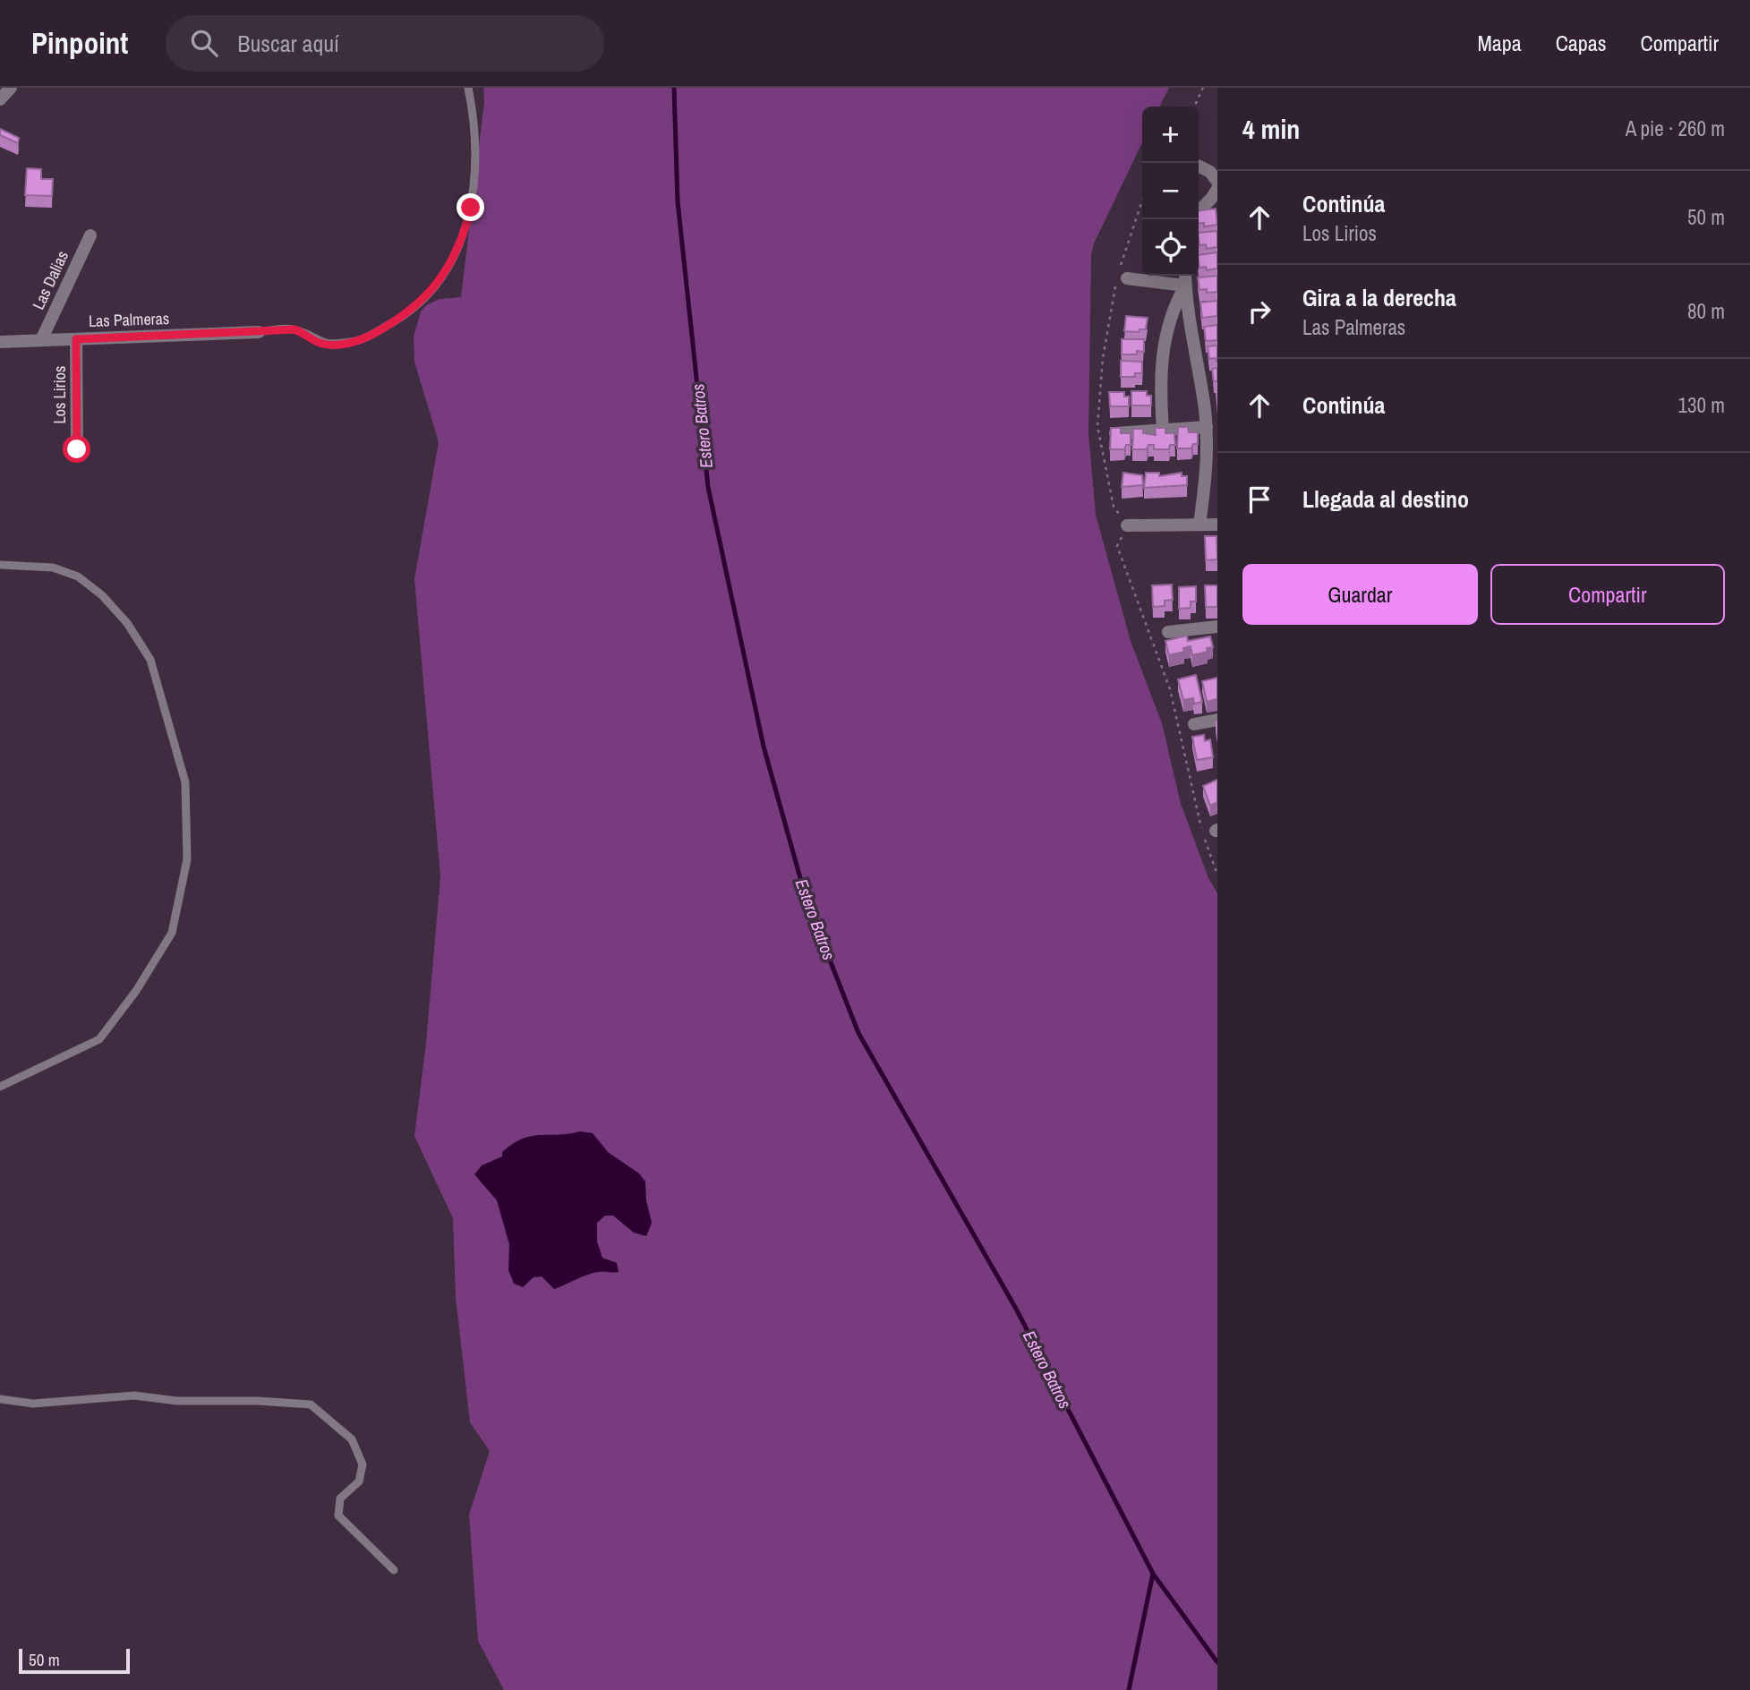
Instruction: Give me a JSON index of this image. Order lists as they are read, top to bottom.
{
  "streets": {
    "street": ["Las Dalias", "Las Palmeras", "Los Lirios"]
  },
  "crossings": [
    ["Las Dalias", "Las Palmeras"],
    ["Las Palmeras", "Los Lirios"]
  ],
  "water": ["Estero Batros"],
  "scale_bar": "50 m",
  "page": {
    "header": "Pinpoint",
    "search": "Buscar aquí",
    "nav": ["Mapa", "Capas", "Compartir"],
    "heading": ["4 min", "A pie · 260 m"],
    "map_buttons": ["+", "−"],
    "list": [
      ["Continúa", "Los Lirios", "50 m"],
      ["Gira a la derecha", "Las Palmeras", "80 m"],
      ["Continúa", "130 m"],
      "Llegada al destino"
    ],
    "buttons": ["Guardar", "Compartir"],
    "scale": "50 m"
  }
}
